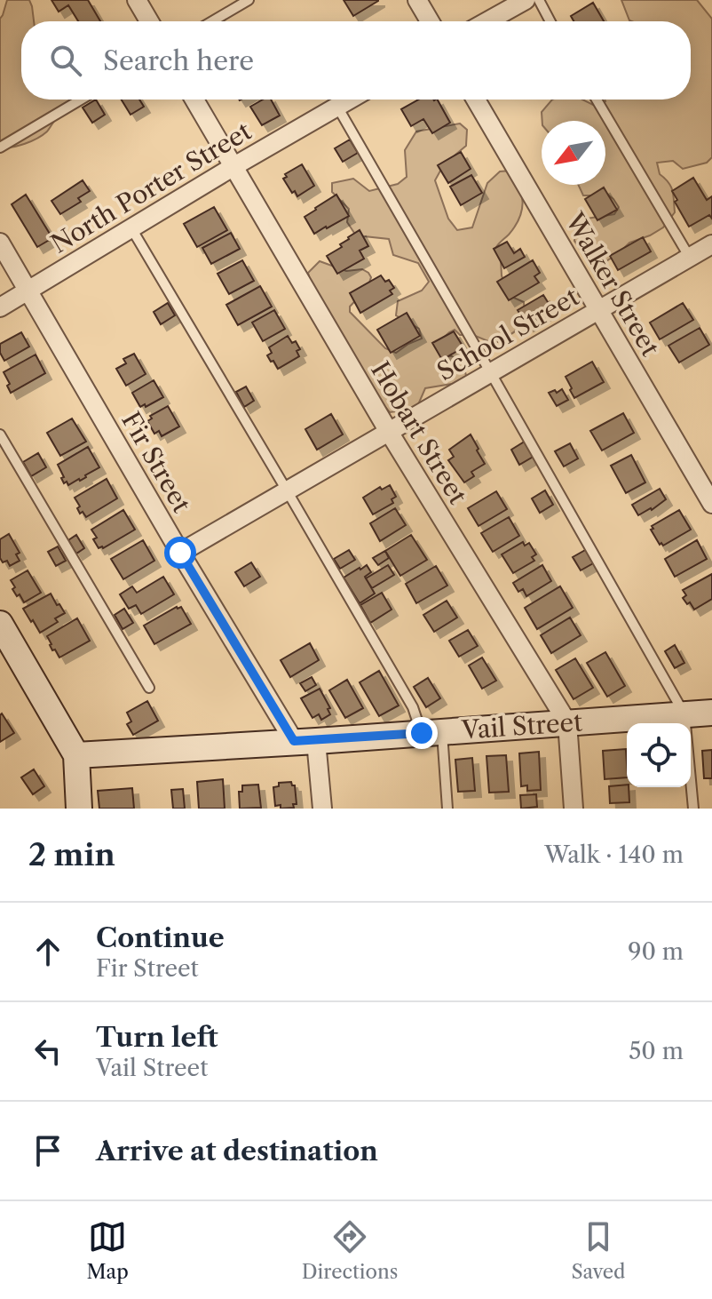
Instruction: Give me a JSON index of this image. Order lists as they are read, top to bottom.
{
  "streets": {
    "street": [
      "North Porter Street",
      "Walker Street",
      "School Street",
      "Hobart Street",
      "Fir Street",
      "Vail Street"
    ]
  },
  "crossings": [
    ["North Porter Street", "Hobart Street"],
    ["North Porter Street", "Fir Street"],
    ["Walker Street", "School Street"],
    ["School Street", "Hobart Street"],
    ["School Street", "Fir Street"],
    ["Hobart Street", "Vail Street"],
    ["Fir Street", "Vail Street"]
  ],
  "north": "bottom left",
  "page": {
    "search": "Search here",
    "heading": ["2 min", "Walk · 140 m"],
    "list": [
      ["Continue", "Fir Street", "90 m"],
      ["Turn left", "Vail Street", "50 m"],
      "Arrive at destination"
    ],
    "nav": ["Map", "Directions", "Saved"]
  }
}
